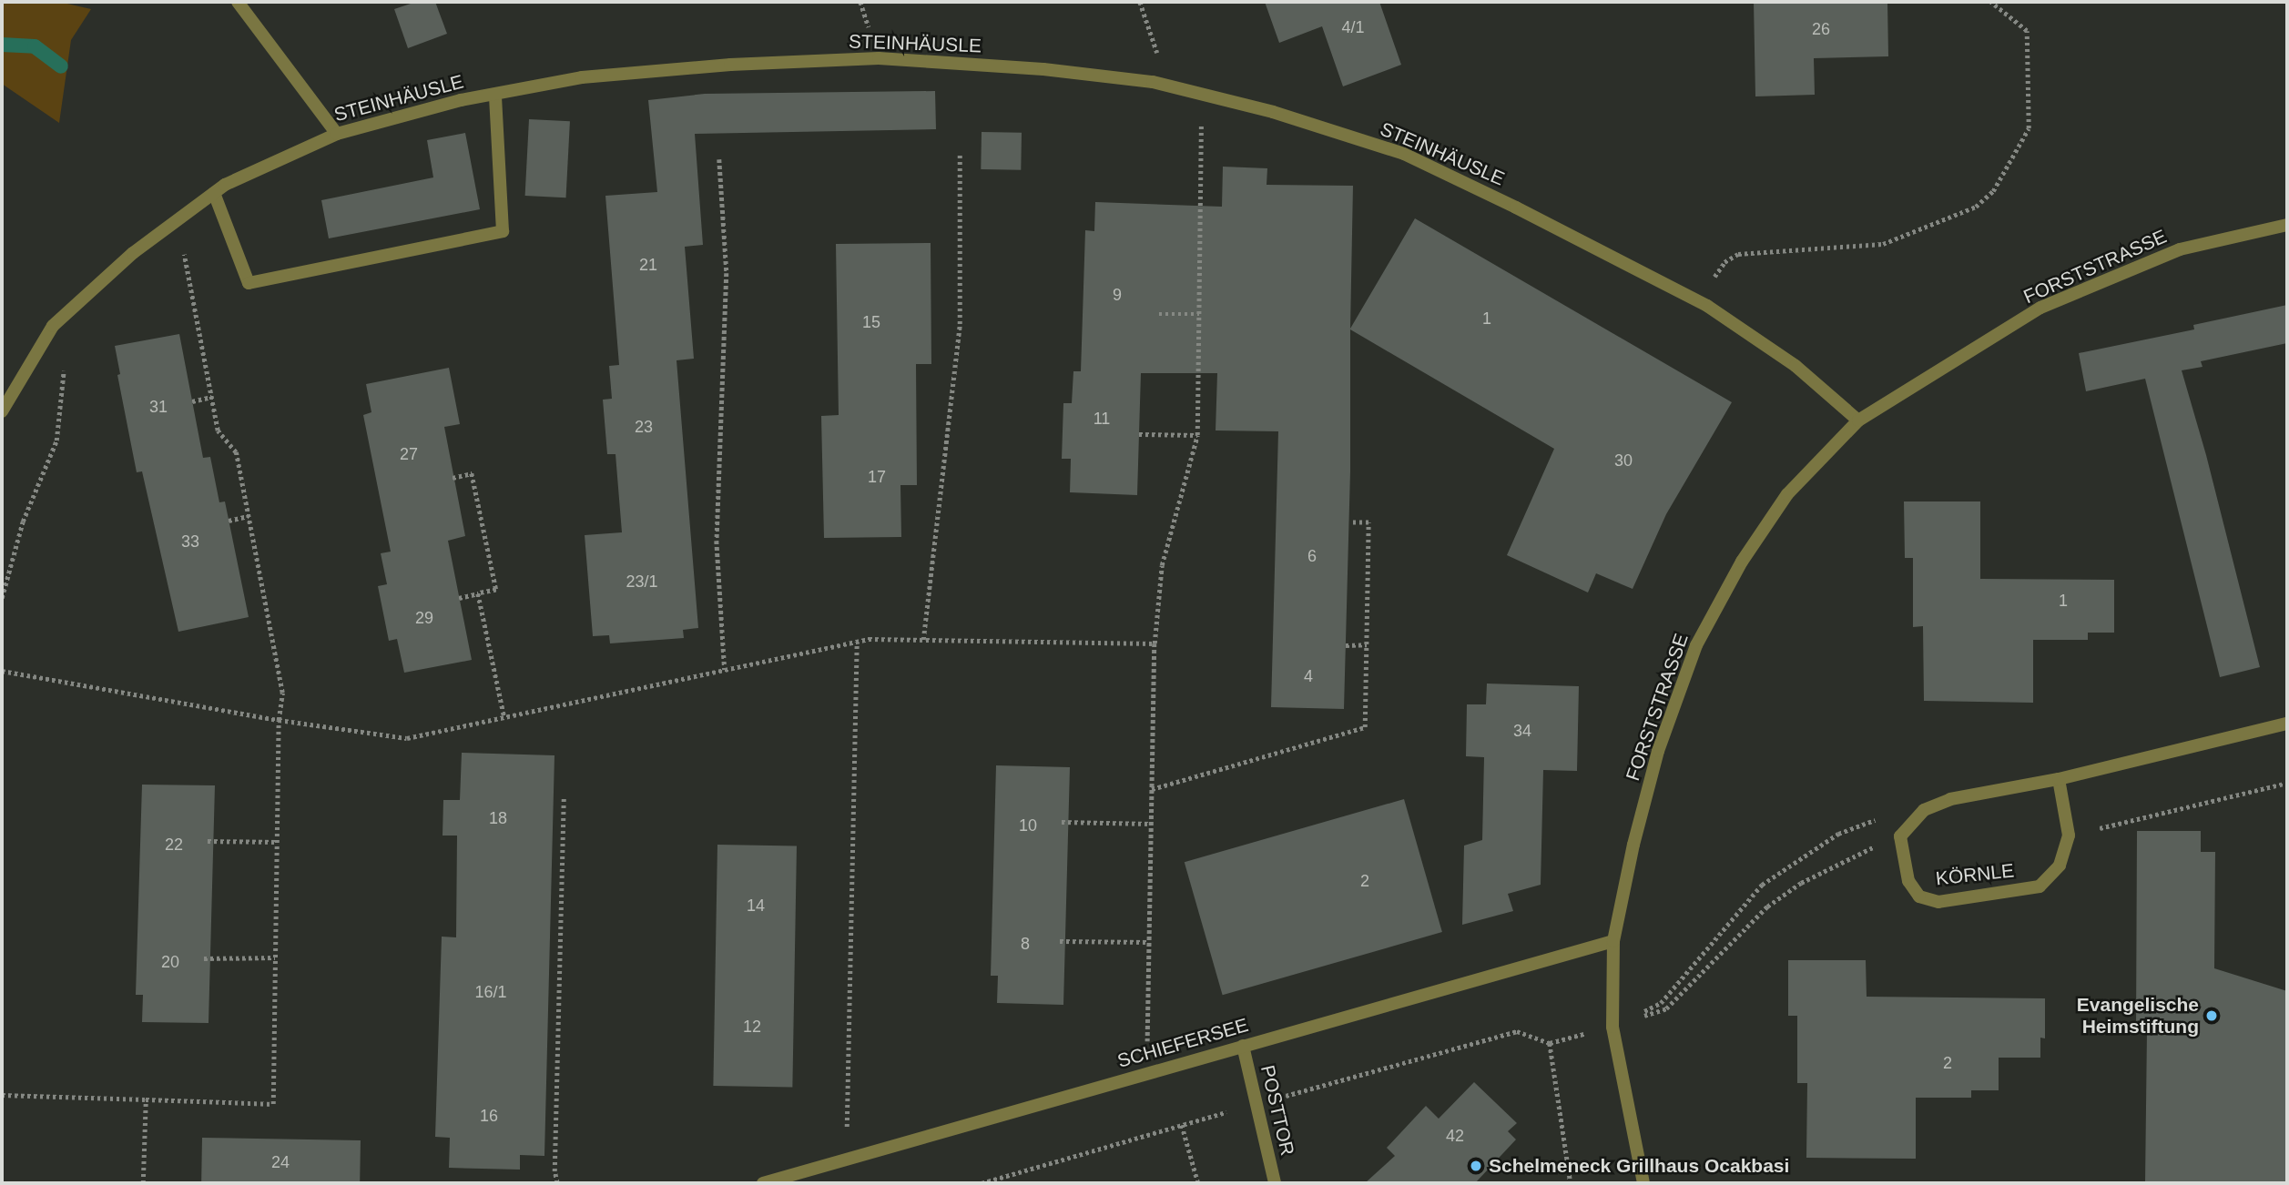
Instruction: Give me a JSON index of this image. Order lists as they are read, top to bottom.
{
  "streets": {
    "street": [
      "STEINHÄUSLE",
      "FORSTSTRASSE",
      "KÖRNLE",
      "SCHIEFERSEE",
      "POSTTOR"
    ]
  },
  "crossings": [
    ["STEINHÄUSLE", "FORSTSTRASSE"],
    ["FORSTSTRASSE", "SCHIEFERSEE"],
    ["SCHIEFERSEE", "POSTTOR"]
  ],
  "places": ["Evangelische Heimstiftung", "Schelmeneck Grillhaus Ocakbasi"],
  "house_numbers": [
    "4/1",
    "26",
    "21",
    "9",
    "1",
    "15",
    "31",
    "11",
    "23",
    "27",
    "30",
    "17",
    "33",
    "6",
    "23/1",
    "1",
    "29",
    "4",
    "34",
    "18",
    "10",
    "22",
    "2",
    "14",
    "8",
    "20",
    "16/1",
    "12",
    "2",
    "16",
    "42",
    "24"
  ]
}
